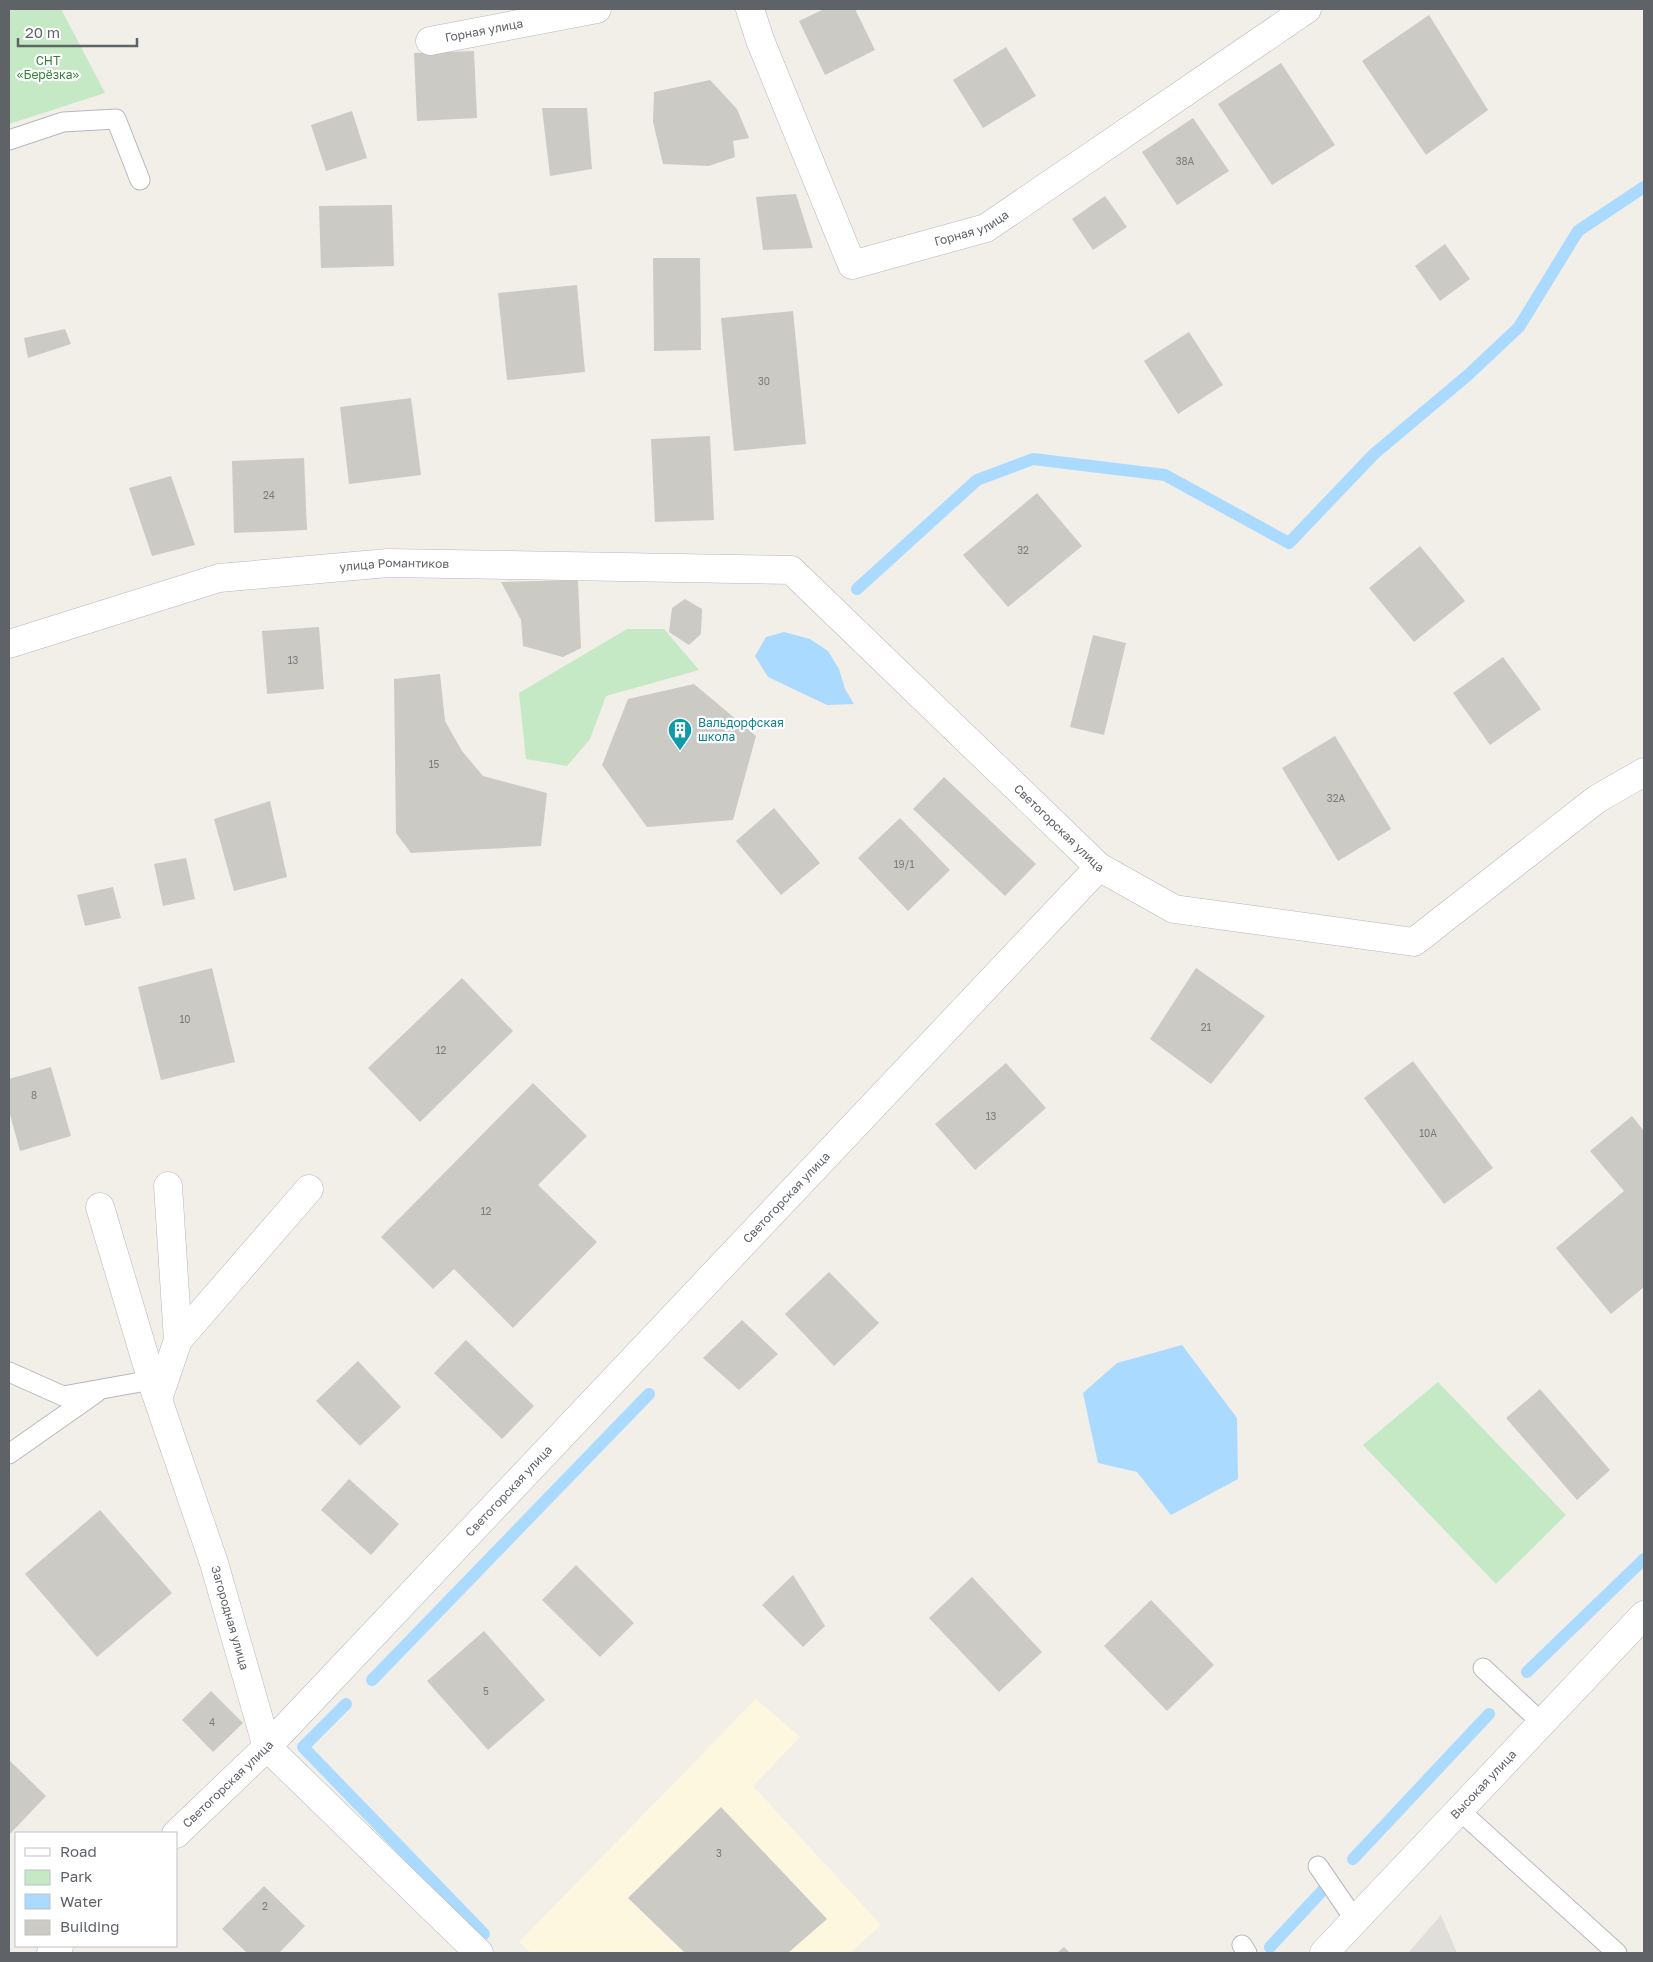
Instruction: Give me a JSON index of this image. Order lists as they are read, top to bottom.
{
  "streets": {
    "street": [
      "Горная улица",
      "улица Романтиков",
      "Светогорская улица",
      "Загородная улица",
      "Высокая улица"
    ]
  },
  "crossings": [
    ["улица Романтиков", "Светогорская улица"],
    ["Светогорская улица", "Загородная улица"]
  ],
  "parks": ["СНТ «Берёзка»"],
  "places": {
    "building": ["Вальдорфская школа"]
  },
  "house_numbers": [
    "38А",
    "30",
    "24",
    "32",
    "13",
    "15",
    "32А",
    "19/1",
    "10",
    "21",
    "12",
    "8",
    "13",
    "10А",
    "12",
    "5",
    "4",
    "3",
    "2"
  ],
  "legend": [
    "Road",
    "Park",
    "Water",
    "Building"
  ],
  "scale_bar": "20 m"
}
